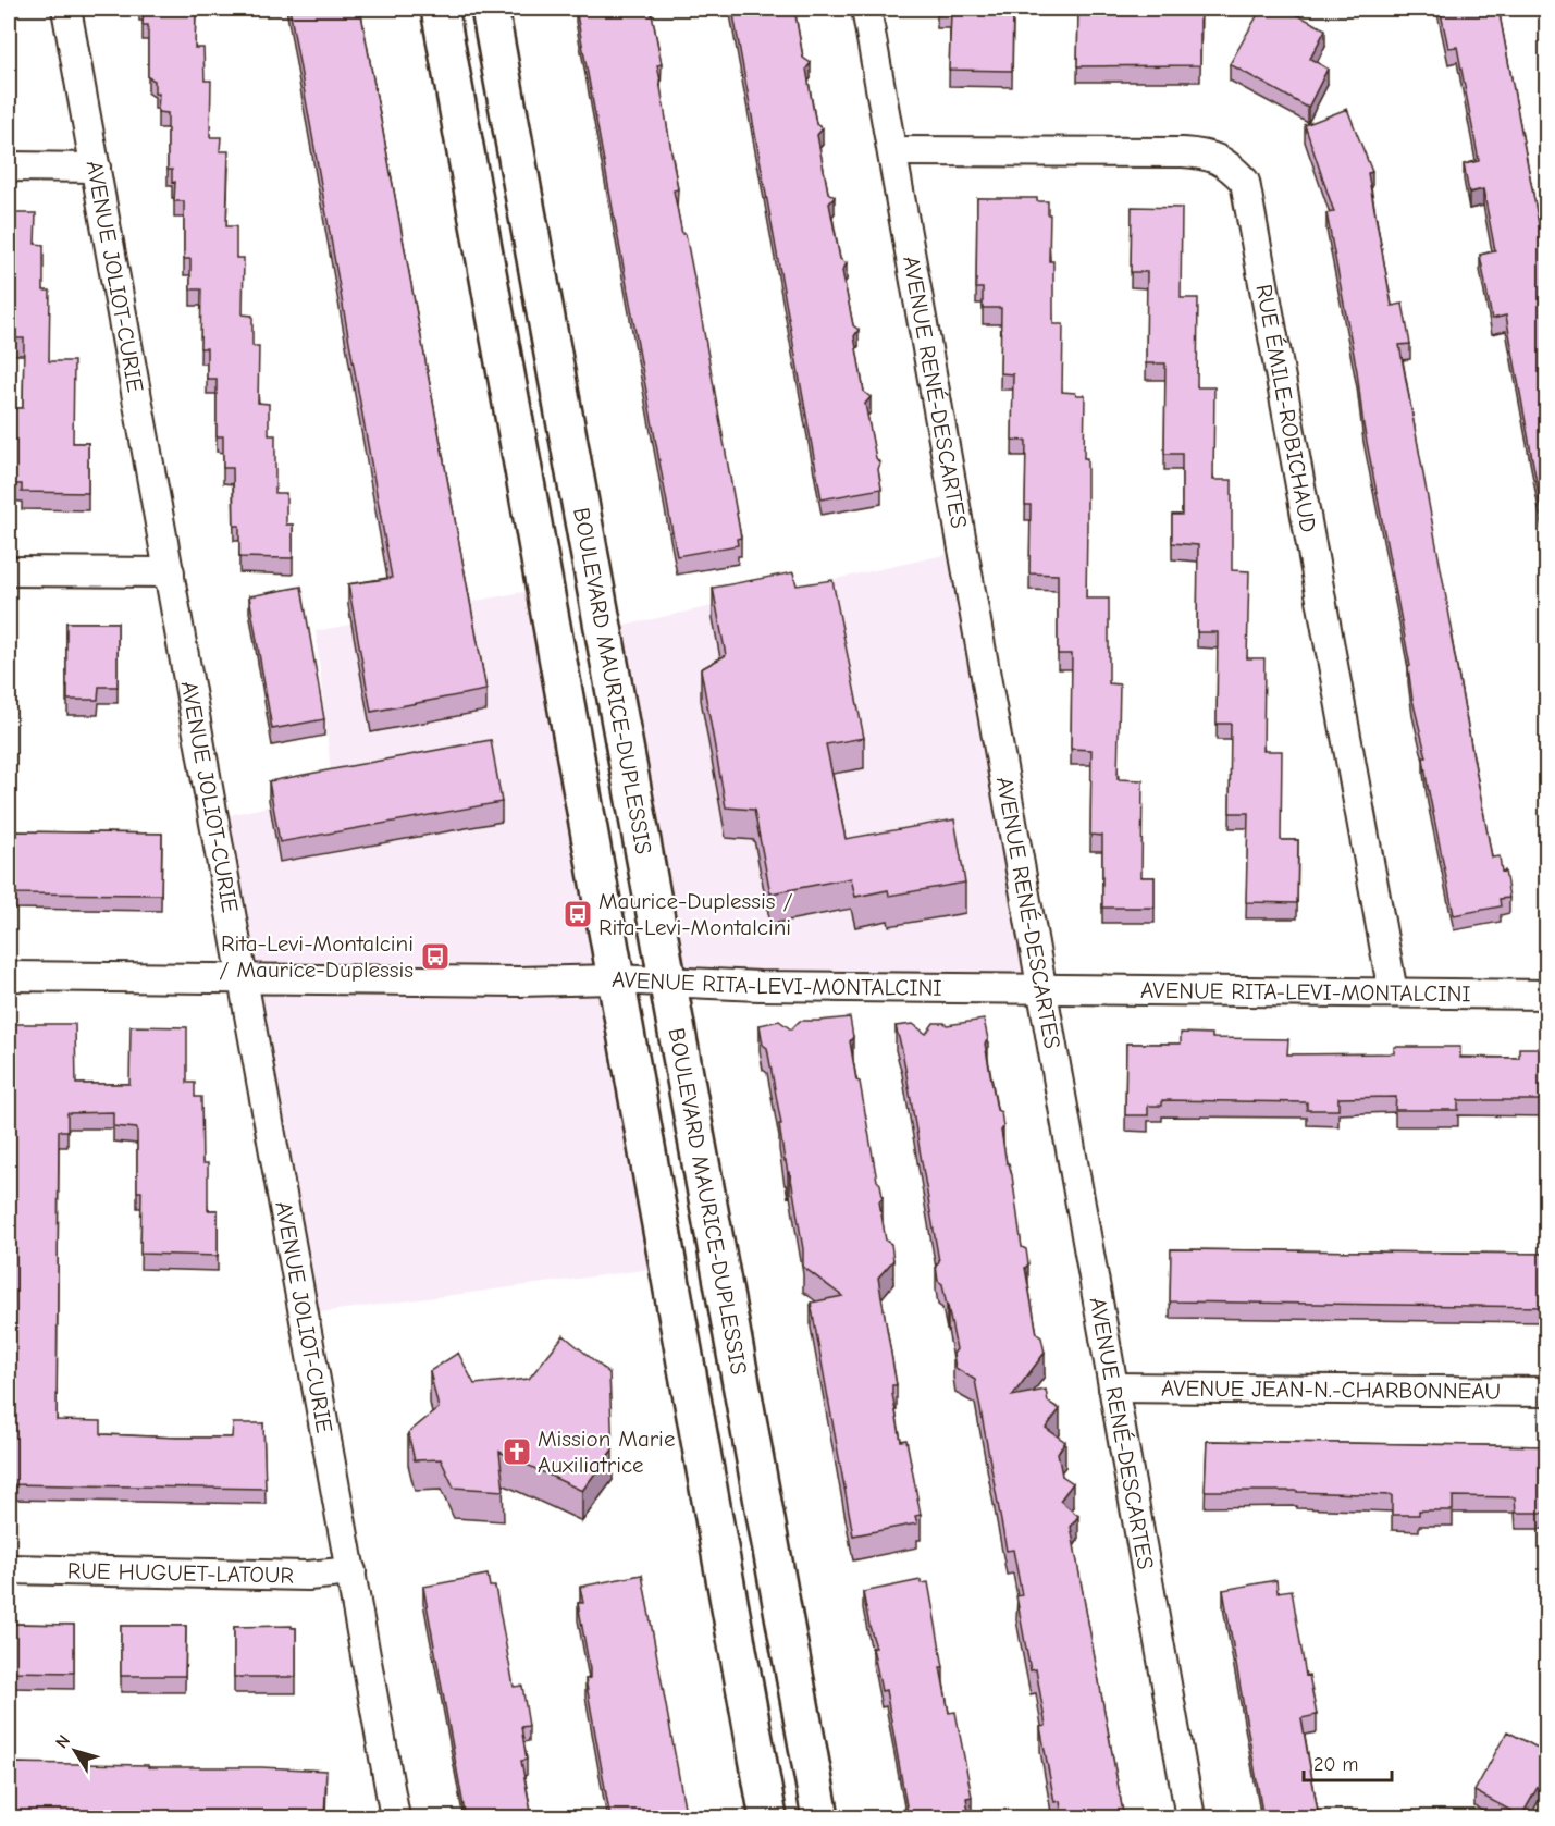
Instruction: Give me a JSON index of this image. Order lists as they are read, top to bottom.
{
  "streets": {
    "street": [
      "AVENUE JOLIOT-CURIE",
      "AVENUE RENÉ-DESCARTES",
      "RUE ÉMILE-ROBICHAUD",
      "BOULEVARD MAURICE-DUPLESSIS",
      "AVENUE RITA-LEVI-MONTALCINI",
      "AVENUE JEAN-N.-CHARBONNEAU",
      "RUE HUGUET-LATOUR"
    ]
  },
  "crossings": [
    ["AVENUE JOLIOT-CURIE", "AVENUE RITA-LEVI-MONTALCINI"],
    ["AVENUE JOLIOT-CURIE", "RUE HUGUET-LATOUR"],
    ["AVENUE RENÉ-DESCARTES", "RUE ÉMILE-ROBICHAUD"],
    ["AVENUE RENÉ-DESCARTES", "AVENUE RITA-LEVI-MONTALCINI"],
    ["AVENUE RENÉ-DESCARTES", "AVENUE JEAN-N.-CHARBONNEAU"],
    ["RUE ÉMILE-ROBICHAUD", "AVENUE RITA-LEVI-MONTALCINI"],
    ["BOULEVARD MAURICE-DUPLESSIS", "AVENUE RITA-LEVI-MONTALCINI"]
  ],
  "places": {
    "bus stop": ["Maurice-Duplessis / Rita-Levi-Montalcini", "Rita-Levi-Montalcini / Maurice-Duplessis"],
    "church": ["Mission Marie Auxiliatrice"]
  },
  "scale_bar": "20 m",
  "north": "top left"
}
